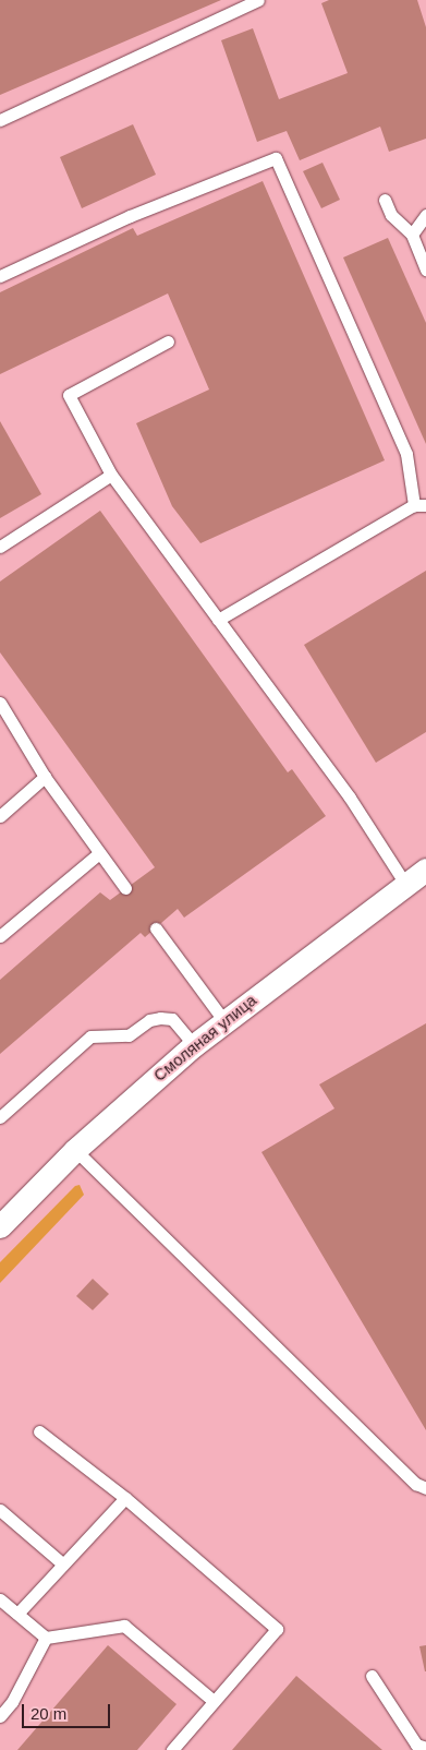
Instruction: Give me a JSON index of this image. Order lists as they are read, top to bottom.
{
  "streets": {
    "street": ["Смоляная улица"]
  },
  "scale_bar": "20 m"
}
